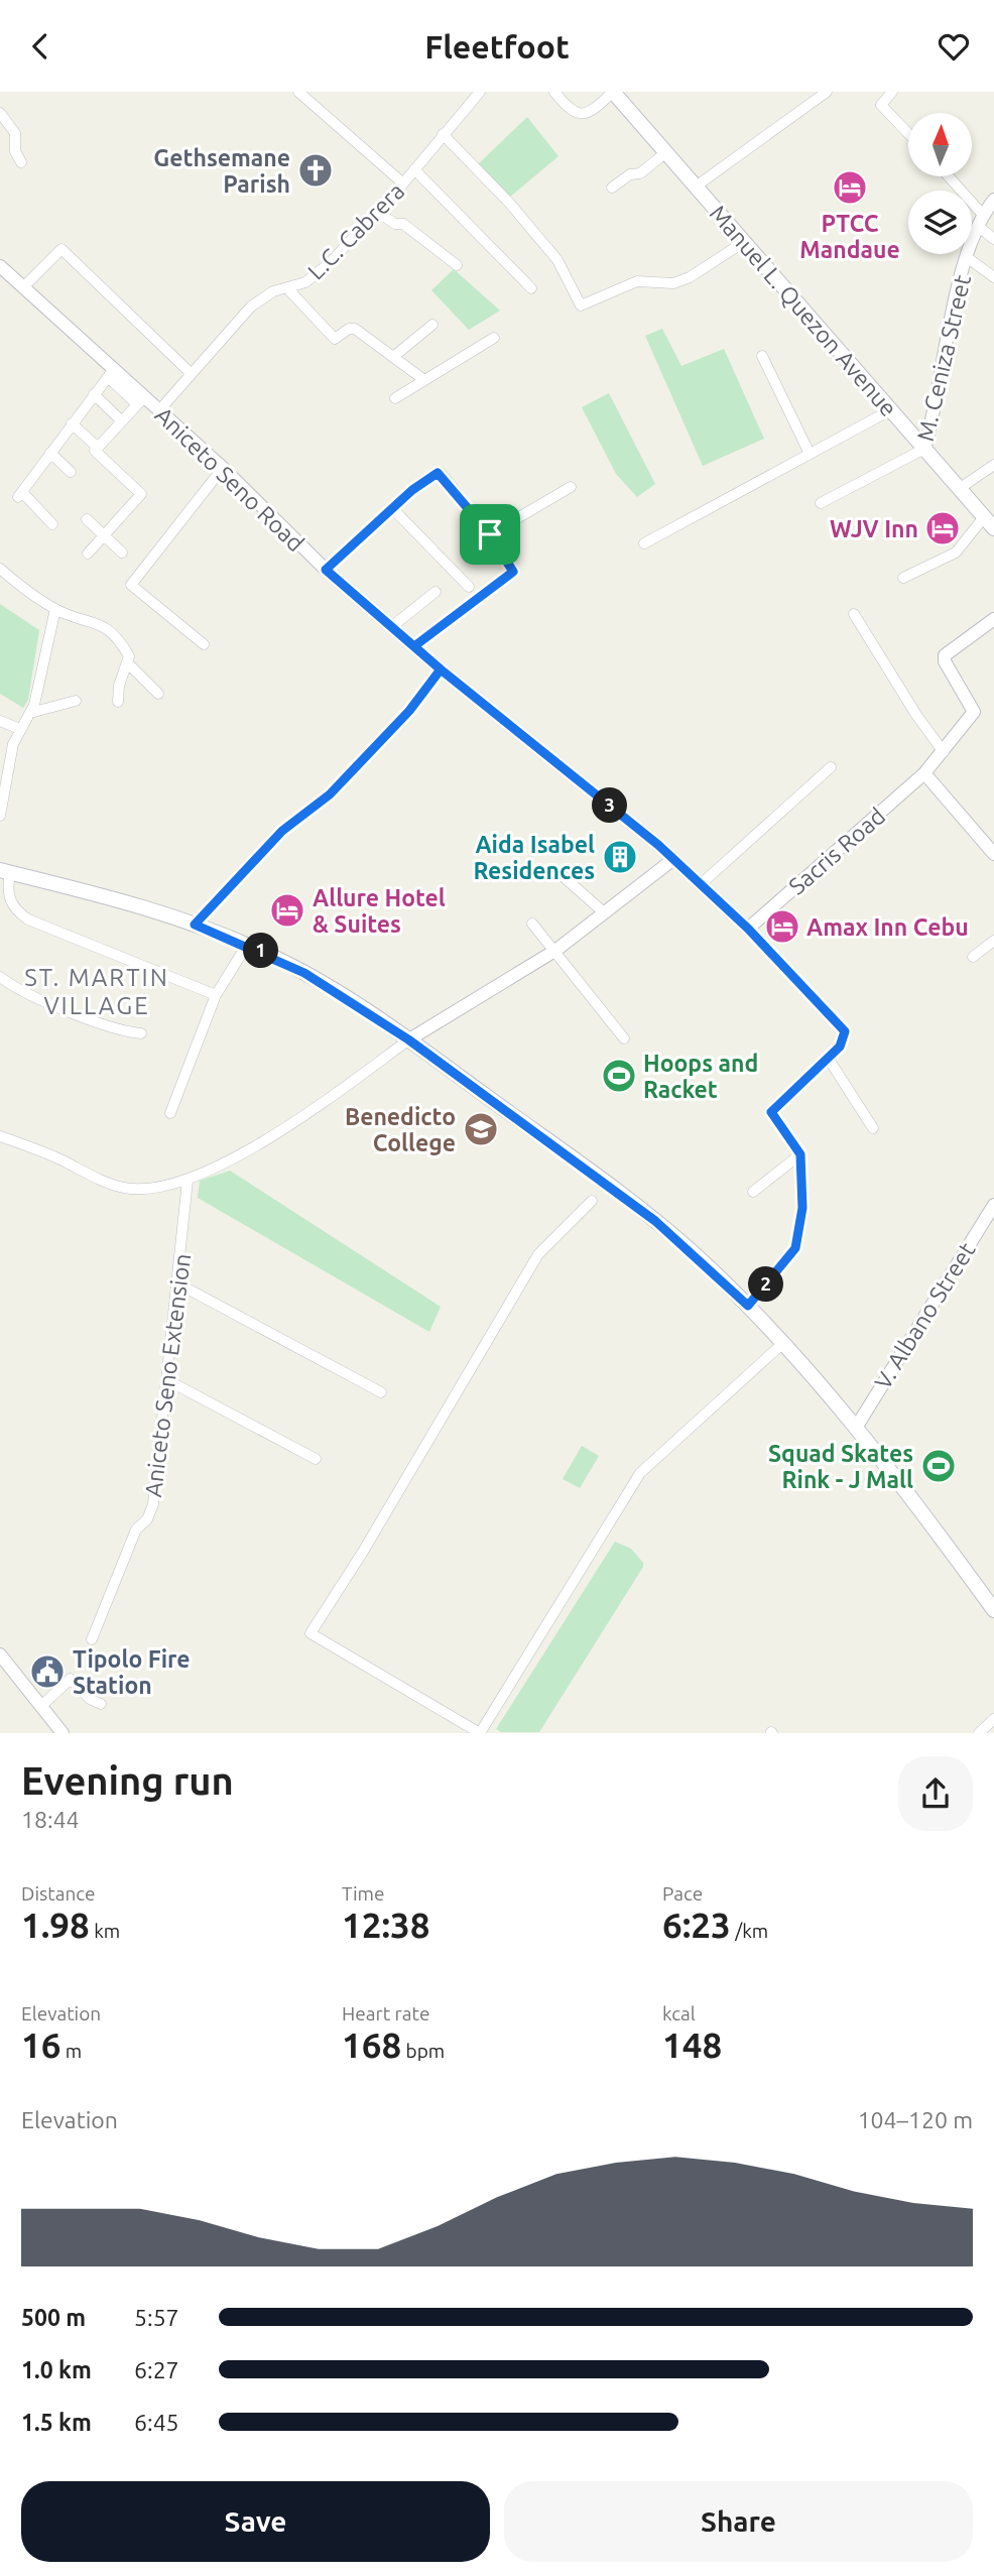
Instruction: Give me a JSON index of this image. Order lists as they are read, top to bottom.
{
  "streets": {
    "main road": ["Manuel L. Quezon Avenue"],
    "street": [
      "L.C. Cabrera",
      "M. Ceniza Street",
      "Aniceto Seno Road",
      "Sacris Road",
      "V. Albano Street",
      "Aniceto Seno Extension"
    ]
  },
  "crossings": [
    ["L.C. Cabrera", "Aniceto Seno Road"],
    ["Manuel L. Quezon Avenue", "M. Ceniza Street"],
    ["Aniceto Seno Road", "Sacris Road"]
  ],
  "districts": ["ST. MARTIN VILLAGE"],
  "places": {
    "church": ["Gethsemane Parish"],
    "hotel": [
      "PTCC Mandaue",
      "WJV Inn",
      "Allure Hotel & Suites",
      "Amax Inn Cebu"
    ],
    "building": ["Aida Isabel Residences"],
    "sports": ["Hoops and Racket", "Squad Skates Rink - J Mall"],
    "school or university": ["Benedicto College"],
    "public building": ["Tipolo Fire Station"]
  },
  "north": "top",
  "page": {
    "header": "Fleetfoot",
    "pins": ["3", "1", "2"],
    "heading": ["Evening run", "18:44"],
    "stats": [
      ["Distance", "1.98 km"],
      ["Time", "12:38"],
      ["Pace", "6:23 /km"],
      ["Elevation", "16 m"],
      ["Heart rate", "168 bpm"],
      ["kcal", "148"]
    ],
    "chart": ["Elevation", "104–120 m"],
    "list": [
      {
        "name": "500 m",
        "note": "5:57"
      },
      {
        "name": "1.0 km",
        "note": "6:27"
      },
      {
        "name": "1.5 km",
        "note": "6:45"
      }
    ],
    "buttons": ["Save", "Share"]
  }
}
